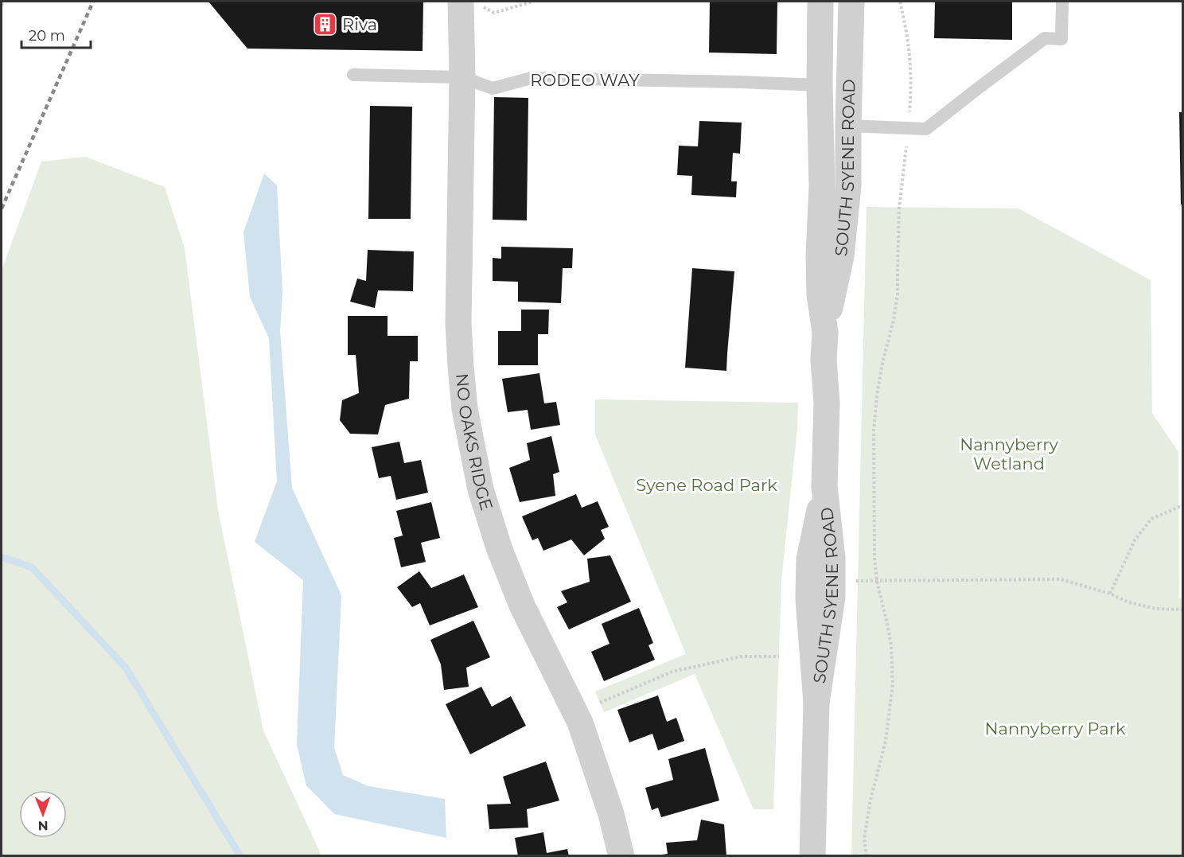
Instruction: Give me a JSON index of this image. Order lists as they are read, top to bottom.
{
  "streets": {
    "street": ["SOUTH SYENE ROAD", "NO OAKS RIDGE"],
    "lane": ["RODEO WAY"]
  },
  "crossings": [
    ["RODEO WAY", "SOUTH SYENE ROAD"],
    ["RODEO WAY", "NO OAKS RIDGE"]
  ],
  "parks": ["Nannyberry Wetland", "Syene Road Park", "Nannyberry Park"],
  "places": {
    "building": ["Riva"]
  },
  "scale_bar": "20 m",
  "north": "bottom"
}
